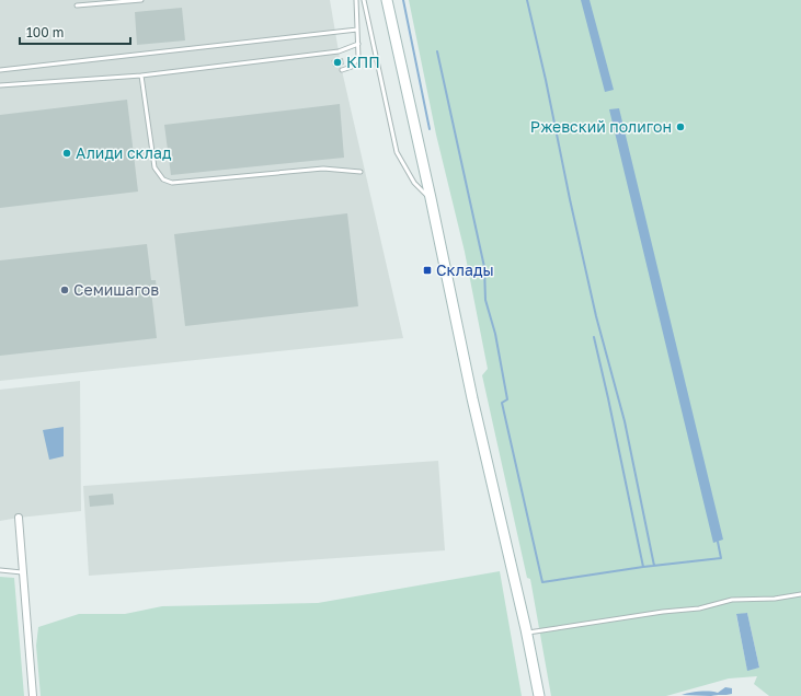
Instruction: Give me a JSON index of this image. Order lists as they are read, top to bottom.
{
  "places": {
    "other": [
      "КПП",
      "Ржевский полигон",
      "Алиди склад",
      "Семишагов"
    ],
    "transit": ["Склады"]
  },
  "scale_bar": "100 m"
}
